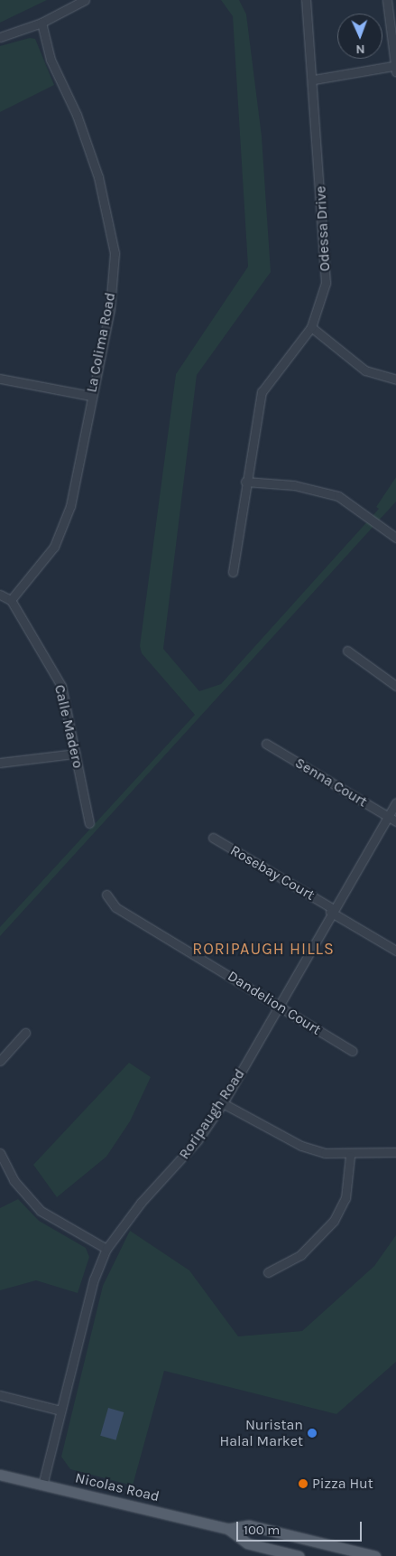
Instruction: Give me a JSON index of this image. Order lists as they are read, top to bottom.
{
  "streets": {
    "main road": ["Nicolas Road"],
    "street": [
      "Odessa Drive",
      "La Colima Road",
      "Calle Madero",
      "Senna Court",
      "Rosebay Court",
      "Dandelion Court",
      "Roripaugh Road"
    ]
  },
  "crossings": [
    ["La Colima Road", "Calle Madero"],
    ["Senna Court", "Roripaugh Road"],
    ["Rosebay Court", "Roripaugh Road"],
    ["Dandelion Court", "Roripaugh Road"],
    ["Roripaugh Road", "Nicolas Road"]
  ],
  "districts": ["RORIPAUGH HILLS"],
  "places": ["Nuristan Halal Market", "Pizza Hut"],
  "scale_bar": "100 m",
  "north": "bottom"
}
